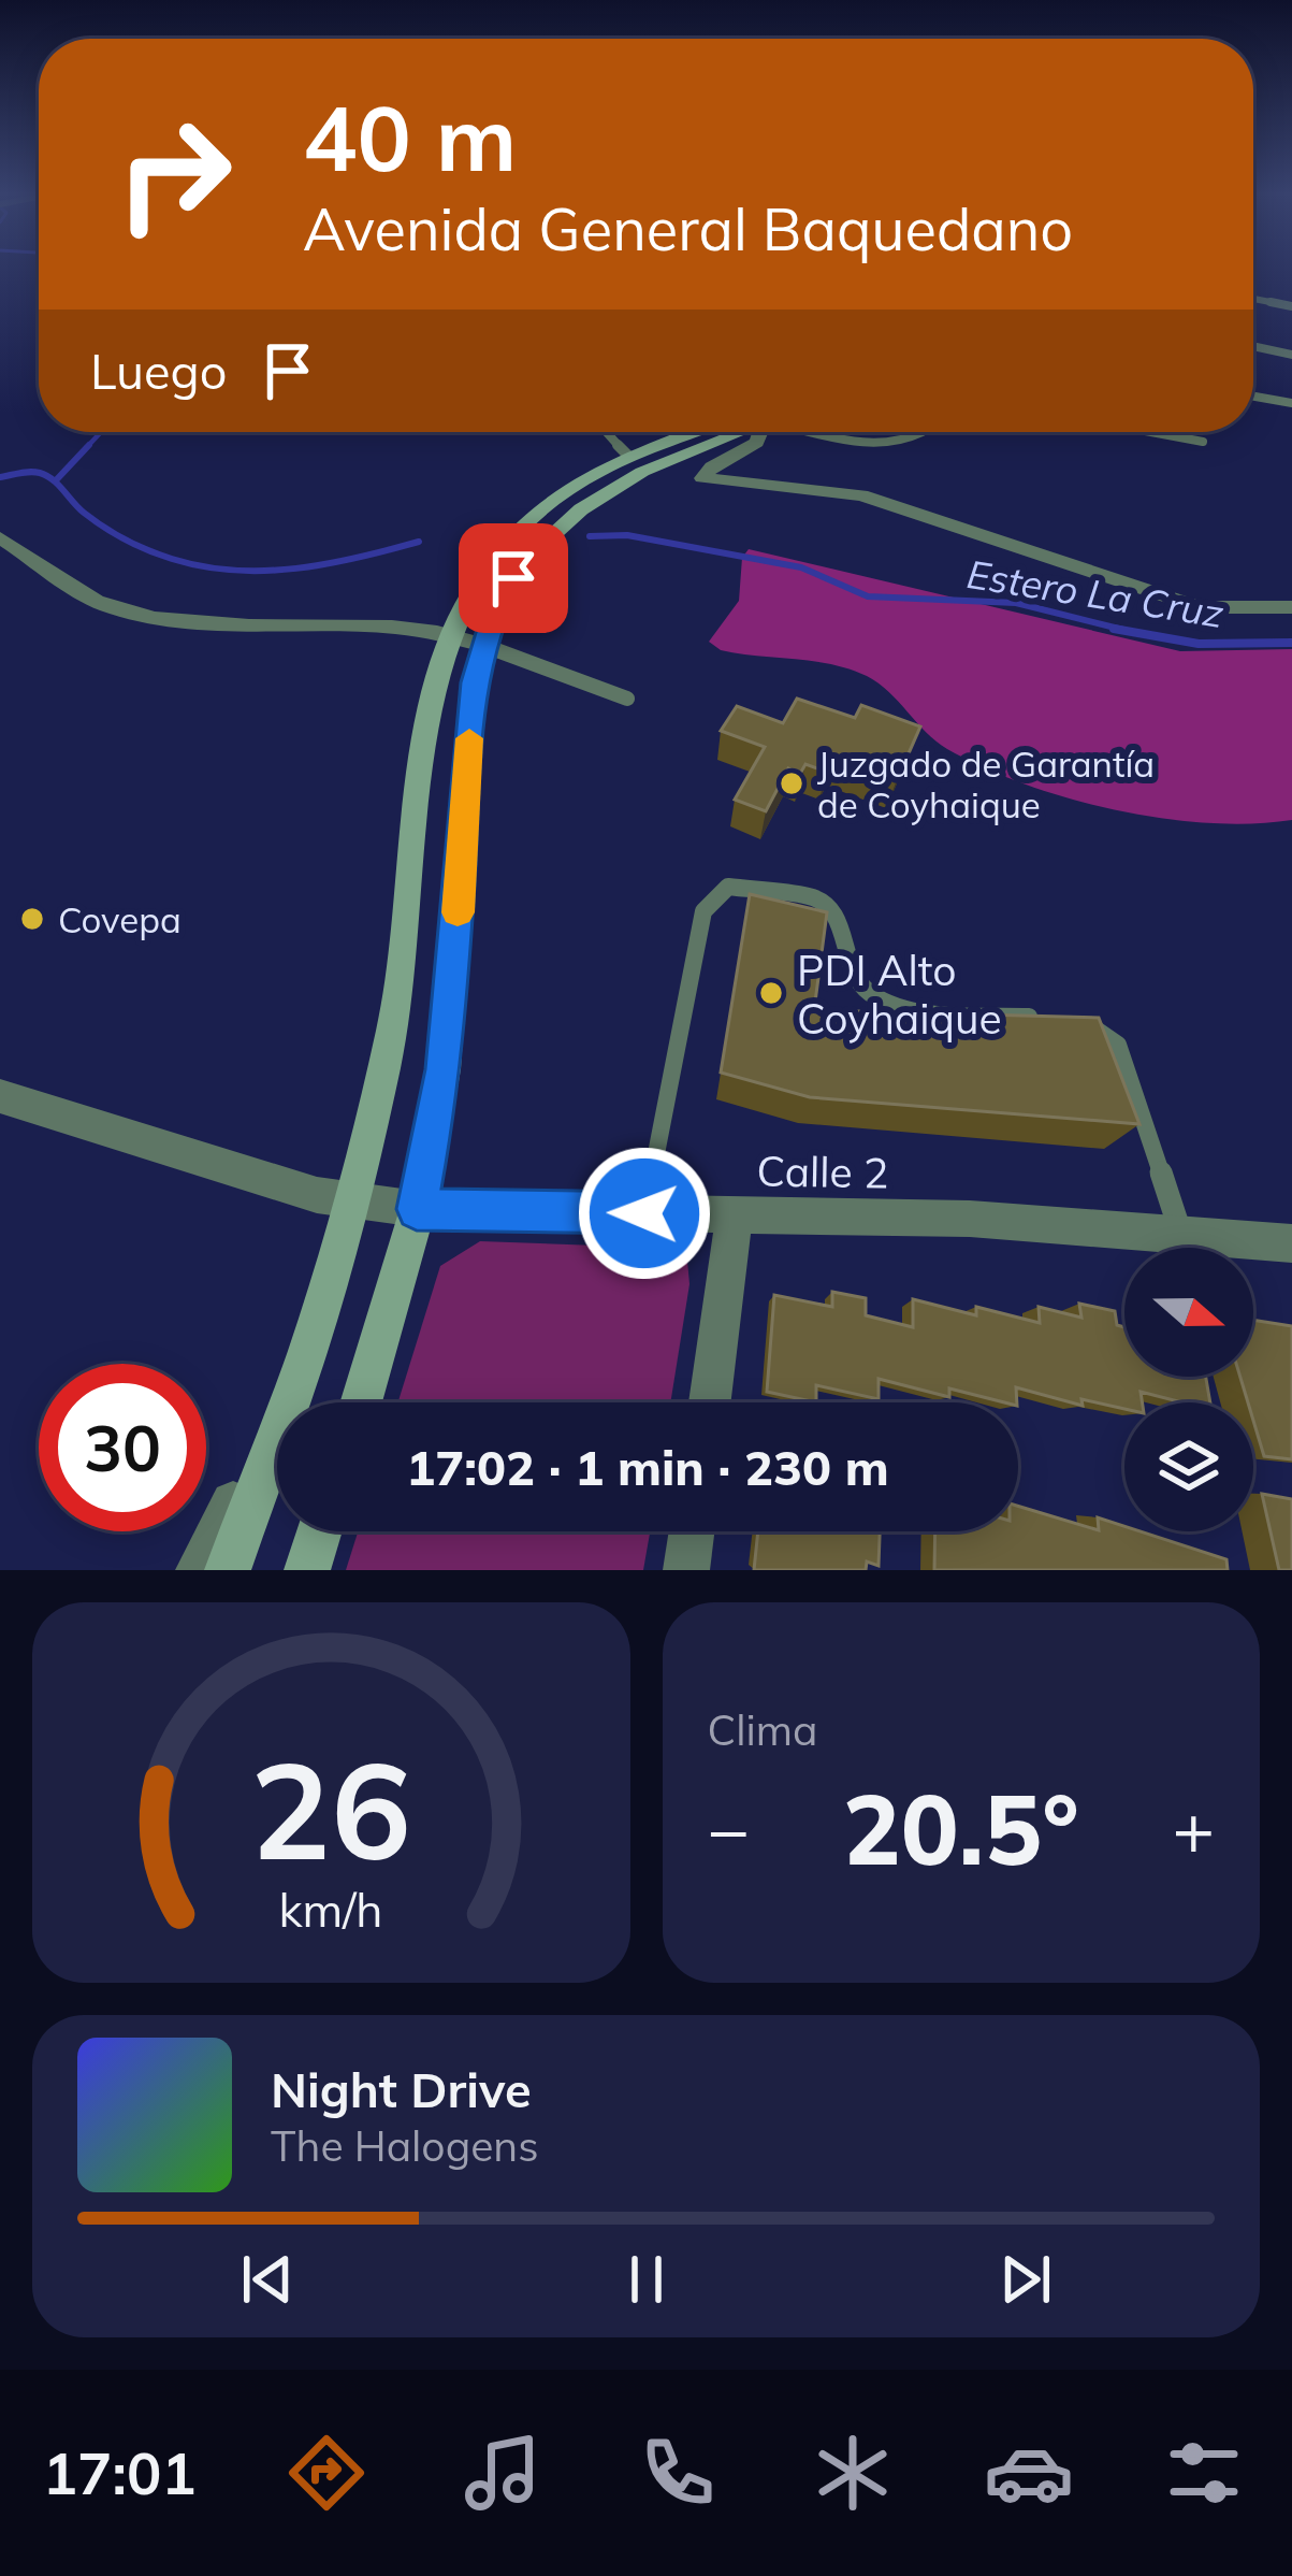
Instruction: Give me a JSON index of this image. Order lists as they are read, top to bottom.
{
  "streets": {
    "street": ["Calle 2"]
  },
  "water": ["Estero La Cruz"],
  "places": ["Juzgado de Garantía de Coyhaique", "Covepa", "PDI Alto Coyhaique"],
  "north": "right",
  "page": {
    "turn": ["40 m", "Avenida General Baquedano"],
    "then": "Luego",
    "limit": "30",
    "trip": "17:02 · 1 min · 230 m",
    "tile": "Clima",
    "heat": ["−", "20.5°", "+"],
    "song": ["Night Drive", "The Halogens"],
    "tabs": "17:01",
    "gauge": ["26", "km/h"]
  }
}
